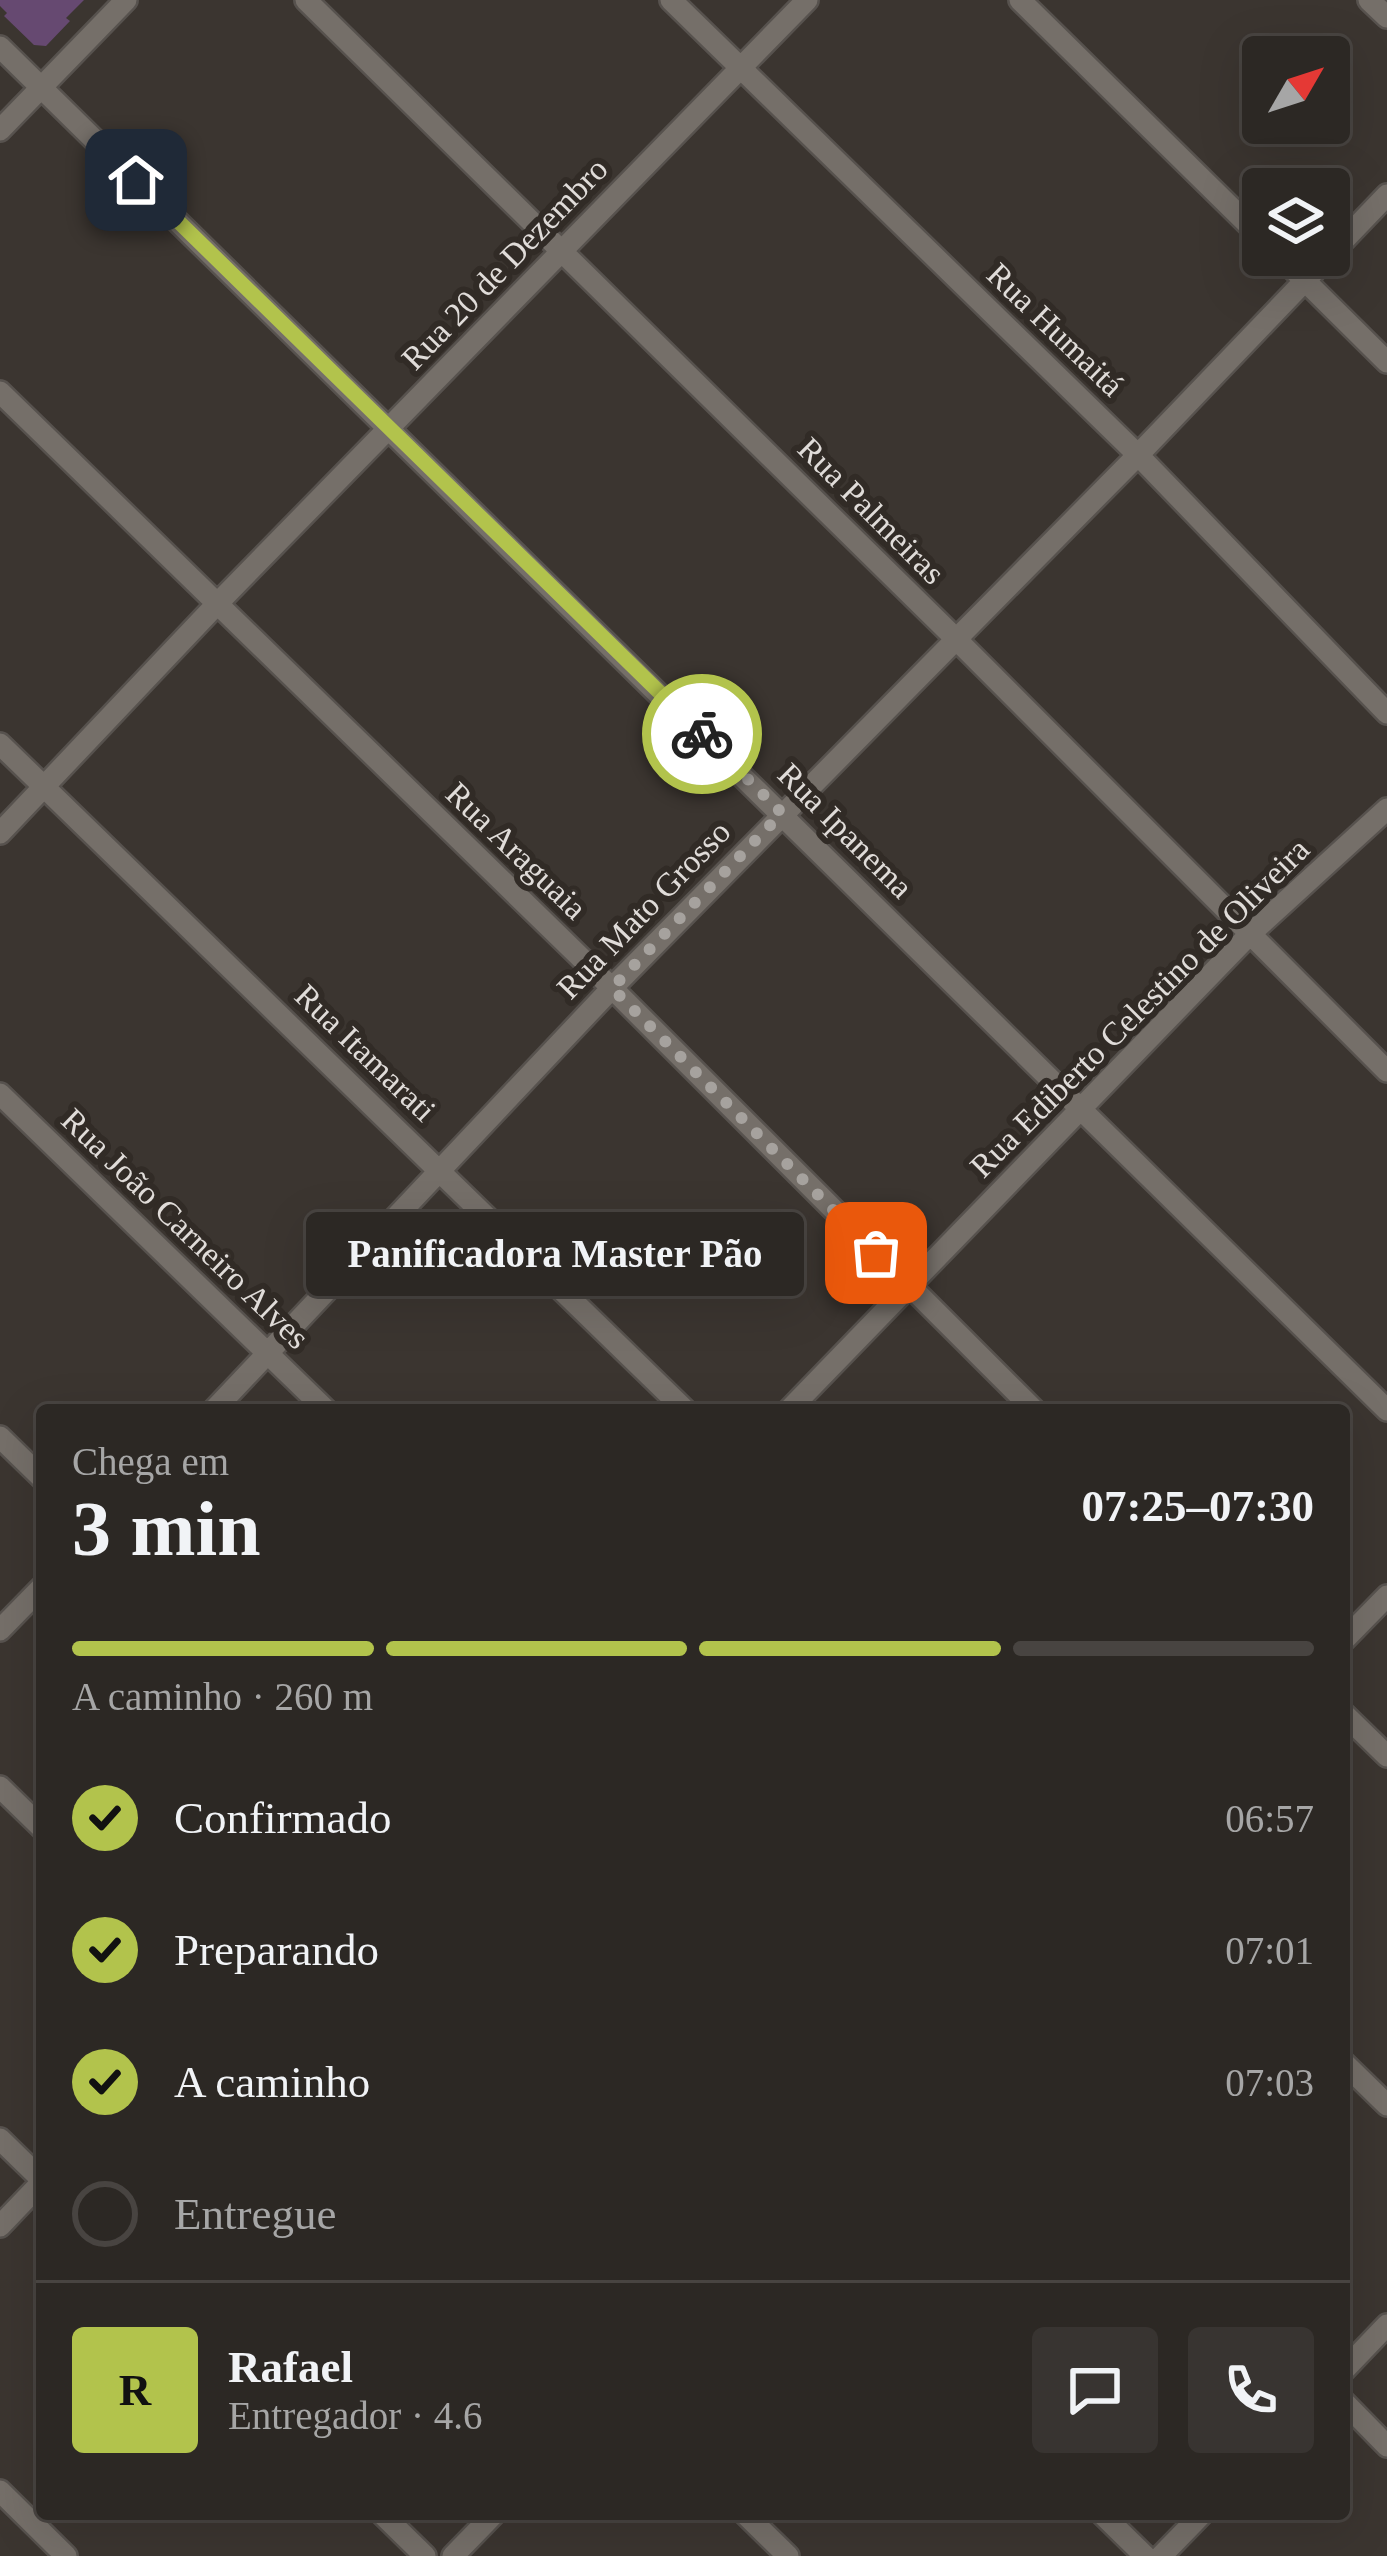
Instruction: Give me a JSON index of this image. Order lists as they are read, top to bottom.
{
  "streets": {
    "street": [
      "Rua 20 de Dezembro",
      "Rua Humaitá",
      "Rua Palmeiras",
      "Rua Ipanema",
      "Rua Araguaia",
      "Rua Mato Grosso",
      "Rua Ediberto Celestino de Oliveira",
      "Rua Itamarati",
      "Rua João Carneiro Alves"
    ]
  },
  "crossings": [
    ["Rua 20 de Dezembro", "Rua Humaitá"],
    ["Rua 20 de Dezembro", "Rua Palmeiras"],
    ["Rua 20 de Dezembro", "Rua Ipanema"],
    ["Rua 20 de Dezembro", "Rua Araguaia"],
    ["Rua 20 de Dezembro", "Rua Itamarati"],
    ["Rua Humaitá", "Rua Mato Grosso"],
    ["Rua Palmeiras", "Rua Mato Grosso"],
    ["Rua Palmeiras", "Rua Ediberto Celestino de Oliveira"],
    ["Rua Ipanema", "Rua Mato Grosso"],
    ["Rua Ipanema", "Rua Ediberto Celestino de Oliveira"],
    ["Rua Araguaia", "Rua Mato Grosso"],
    ["Rua Araguaia", "Rua Ediberto Celestino de Oliveira"],
    ["Rua Mato Grosso", "Rua Itamarati"],
    ["Rua Mato Grosso", "Rua João Carneiro Alves"]
  ],
  "places": ["Panificadora Master Pão"],
  "north": "top right",
  "page": {
    "bubble": "Panificadora Master Pão",
    "heading": ["3 min", "Chega em", "07:25–07:30"],
    "panel": ["Rafael", "Entregador · 4.6"],
    "bar": "A caminho · 260 m",
    "list": [
      ["Confirmado", "06:57"],
      ["Preparando", "07:01"],
      ["A caminho", "07:03"],
      "Entregue"
    ],
    "round": "R"
  }
}
